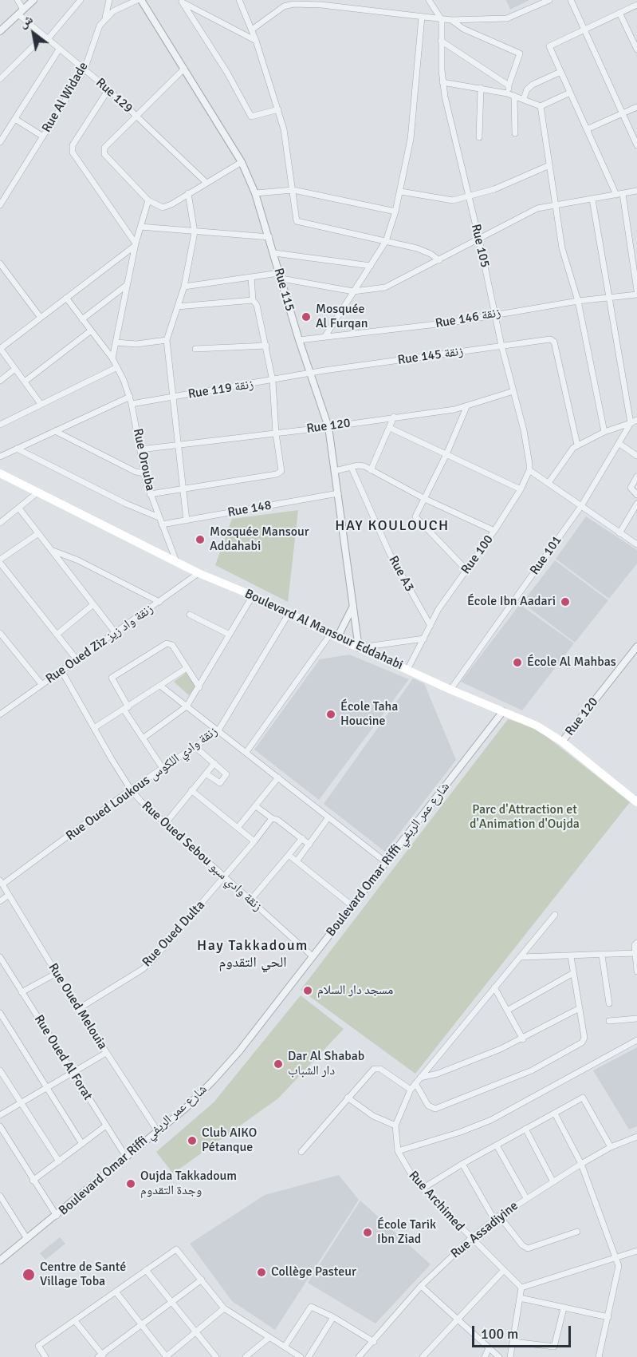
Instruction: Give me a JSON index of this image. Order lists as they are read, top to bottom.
{
  "streets": {
    "main road": ["Boulevard Al Mansour Eddahabi"],
    "street": [
      "Rue 129",
      "Rue Al Widade",
      "Rue 105",
      "Rue 115",
      "Rue 146 زنقة",
      "Rue 145 زنقة",
      "Rue 119 زنقة",
      "Rue 120",
      "Rue Orouba",
      "Rue 148",
      "Rue 100",
      "Rue 101",
      "Rue A3",
      "Rue Oued Ziz زنقة واد زيز",
      "Rue Oued Loukous زنقة وادي اللكوس",
      "Rue Oued Sebou زنقة وادي سبو",
      "Boulevard Omar Riffi شارع عمر الريفي",
      "Rue Oued Dulta",
      "Rue Oued Melouia",
      "Rue Oued Al Forat",
      "Rue Archimed",
      "Rue Assadiyine"
    ]
  },
  "crossings": [
    ["Rue 129", "Rue Al Widade"],
    ["Rue 105", "Rue 146 زنقة"],
    ["Rue 105", "Rue 145 زنقة"],
    ["Rue 105", "Rue 120"],
    ["Rue 105", "Rue 100"],
    ["Rue 115", "Rue 146 زنقة"],
    ["Rue 115", "Rue 145 زنقة"],
    ["Rue 115", "Rue 119 زنقة"],
    ["Rue 115", "Rue 120"],
    ["Rue 115", "Rue 148"],
    ["Rue 115", "Boulevard Al Mansour Eddahabi"],
    ["Rue 145 زنقة", "Rue 119 زنقة"],
    ["Rue 119 زنقة", "Rue Orouba"],
    ["Rue 120", "Rue Orouba"],
    ["Rue 120", "Boulevard Al Mansour Eddahabi"],
    ["Rue Orouba", "Rue 148"],
    ["Rue Orouba", "Boulevard Al Mansour Eddahabi"],
    ["Rue 100", "Rue A3"],
    ["Rue 100", "Boulevard Al Mansour Eddahabi"],
    ["Rue 101", "Boulevard Al Mansour Eddahabi"],
    ["Boulevard Al Mansour Eddahabi", "Rue Oued Ziz زنقة واد زيز"],
    ["Boulevard Al Mansour Eddahabi", "Rue Oued Loukous زنقة وادي اللكوس"],
    ["Boulevard Al Mansour Eddahabi", "Boulevard Omar Riffi شارع عمر الريفي"],
    ["Rue Oued Ziz زنقة واد زيز", "Rue Oued Sebou زنقة وادي سبو"],
    ["Rue Oued Loukous زنقة وادي اللكوس", "Rue Oued Sebou زنقة وادي سبو"],
    ["Rue Oued Loukous زنقة وادي اللكوس", "Rue Oued Melouia"],
    ["Rue Oued Sebou زنقة وادي سبو", "Boulevard Omar Riffi شارع عمر الريفي"],
    ["Rue Oued Sebou زنقة وادي سبو", "Rue Oued Dulta"],
    ["Boulevard Omar Riffi شارع عمر الريفي", "Rue Oued Melouia"],
    ["Boulevard Omar Riffi شارع عمر الريفي", "Rue Oued Al Forat"],
    ["Rue Oued Dulta", "Rue Oued Melouia"],
    ["Rue Archimed", "Rue Assadiyine"]
  ],
  "districts": ["HAY KOULOUCH", "Hay Takkadoum الحي التقدوم"],
  "parks": ["Parc d'Attraction et d'Animation d'Oujda"],
  "places": [
    "Mosquée Al Furqan",
    "Mosquée Mansour Addahabi",
    "École Ibn Aadari",
    "École Al Mahbas",
    "École Taha Houcine",
    "مسجد دار السلام",
    "Dar Al Shabab دار الشباب",
    "Club AIKO Pétanque",
    "Oujda Takkadoum وجدة التقدوم",
    "École Tarik Ibn Ziad",
    "Collège Pasteur",
    "Centre de Santé Village Toba"
  ],
  "scale_bar": "100 m",
  "north": "top left"
}
